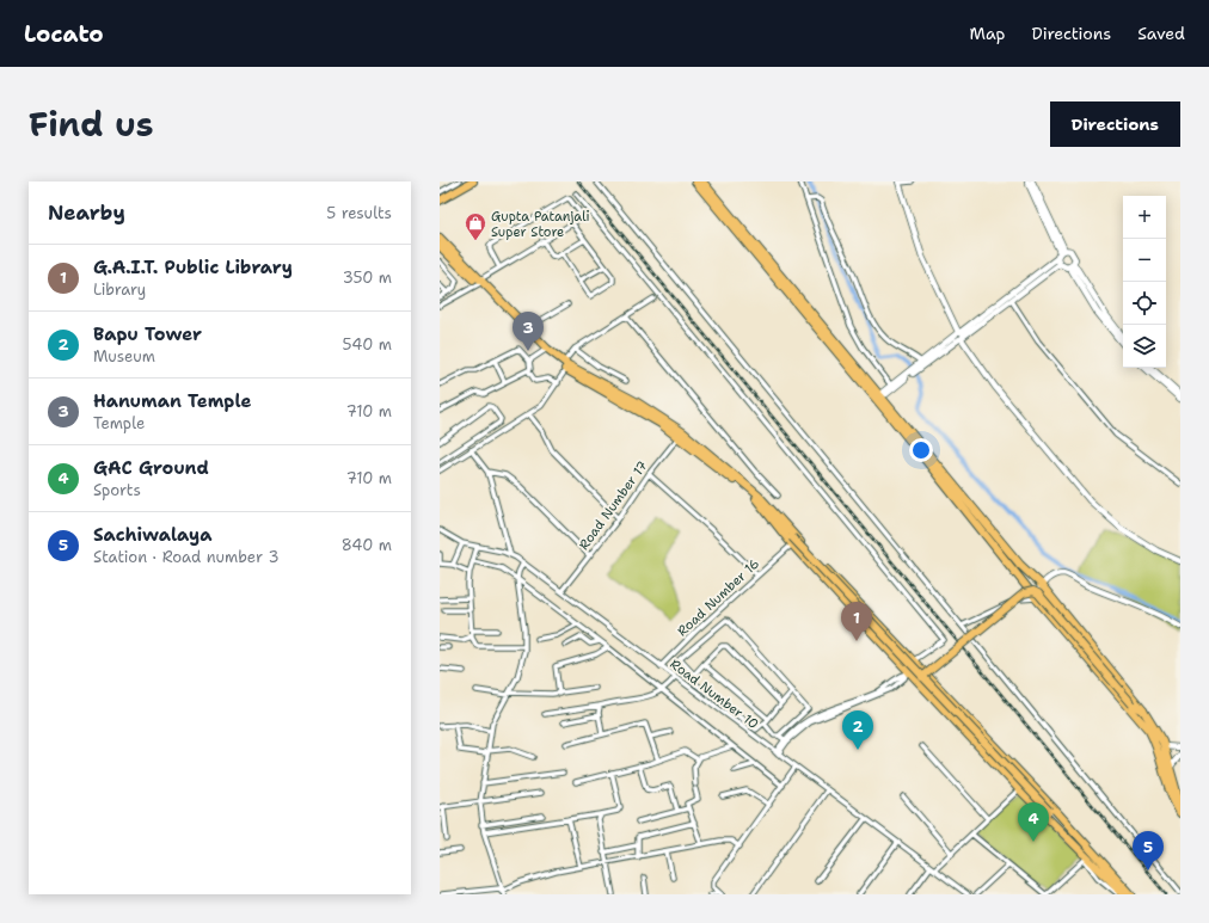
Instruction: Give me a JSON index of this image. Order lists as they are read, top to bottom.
{
  "streets": {
    "street": ["Road Number 17", "Road Number 16", "Road Number 10"]
  },
  "crossings": [
    ["Road Number 17", "Road Number 10"],
    ["Road Number 16", "Road Number 10"]
  ],
  "places": {
    "shop": ["Gupta Patanjali Super Store"]
  },
  "page": {
    "header": "Locato",
    "nav": ["Map", "Directions", "Saved"],
    "title": "Find us",
    "buttons": "Directions",
    "heading": ["Nearby", "5 results"],
    "map_buttons": ["+", "−"],
    "list": [
      {
        "mark": "1",
        "name": "G.A.I.T. Public Library",
        "note": "Library",
        "value": "350 m"
      },
      {
        "mark": "2",
        "name": "Bapu Tower",
        "note": "Museum",
        "value": "540 m"
      },
      {
        "mark": "3",
        "name": "Hanuman Temple",
        "note": "Temple",
        "value": "710 m"
      },
      {
        "mark": "4",
        "name": "GAC Ground",
        "note": "Sports",
        "value": "710 m"
      },
      {
        "mark": "5",
        "name": "Sachiwalaya",
        "note": "Station · Road number 3",
        "value": "840 m"
      }
    ],
    "pins": [
      "3",
      "1",
      "2",
      "4",
      "5"
    ]
  }
}
